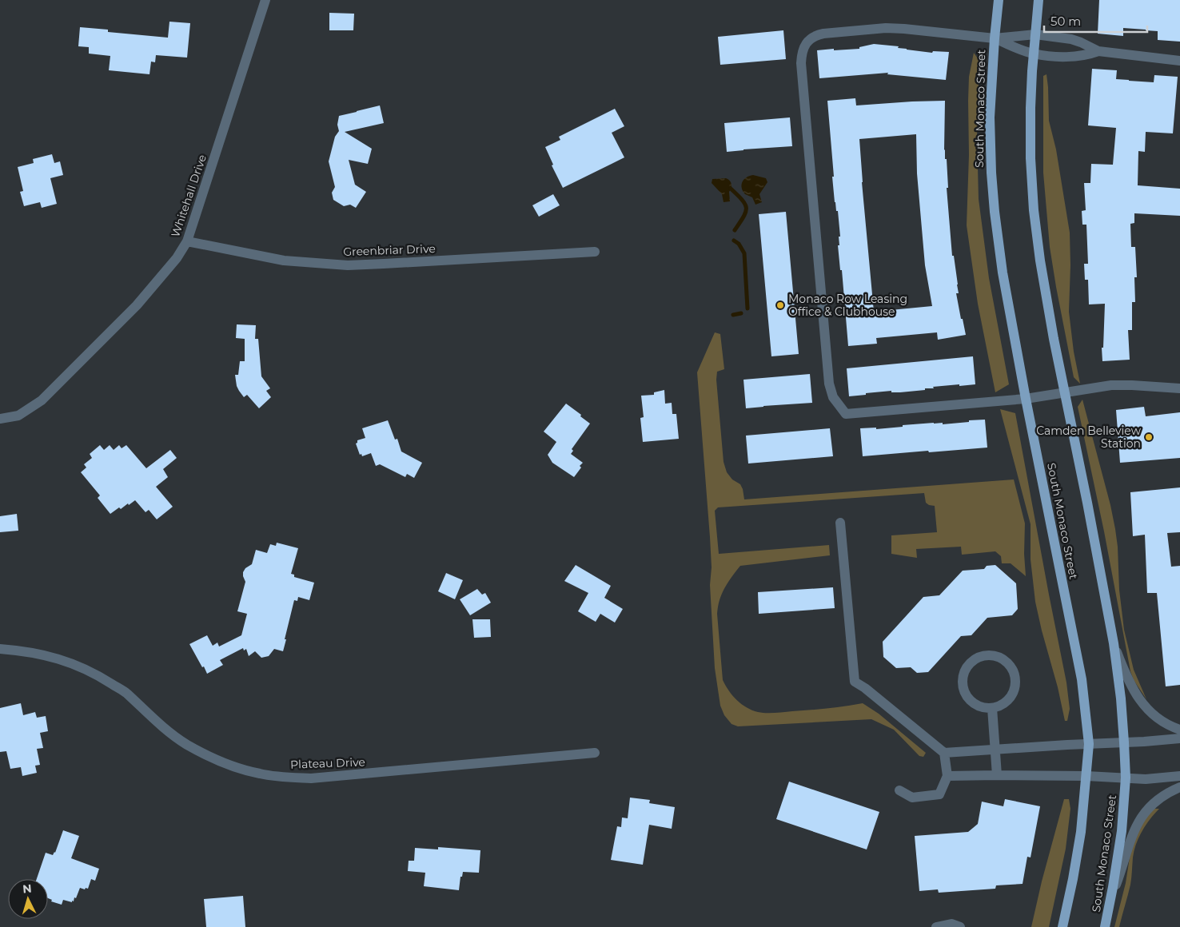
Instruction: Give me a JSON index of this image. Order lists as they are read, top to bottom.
{
  "streets": {
    "main road": ["South Monaco Street"],
    "street": ["Whitehall Drive", "Greenbriar Drive", "Plateau Drive"]
  },
  "crossings": [
    ["Whitehall Drive", "Greenbriar Drive"]
  ],
  "places": ["Monaco Row Leasing Office & Clubhouse", "Camden Belleview Station"],
  "scale_bar": "50 m",
  "north": "top"
}
